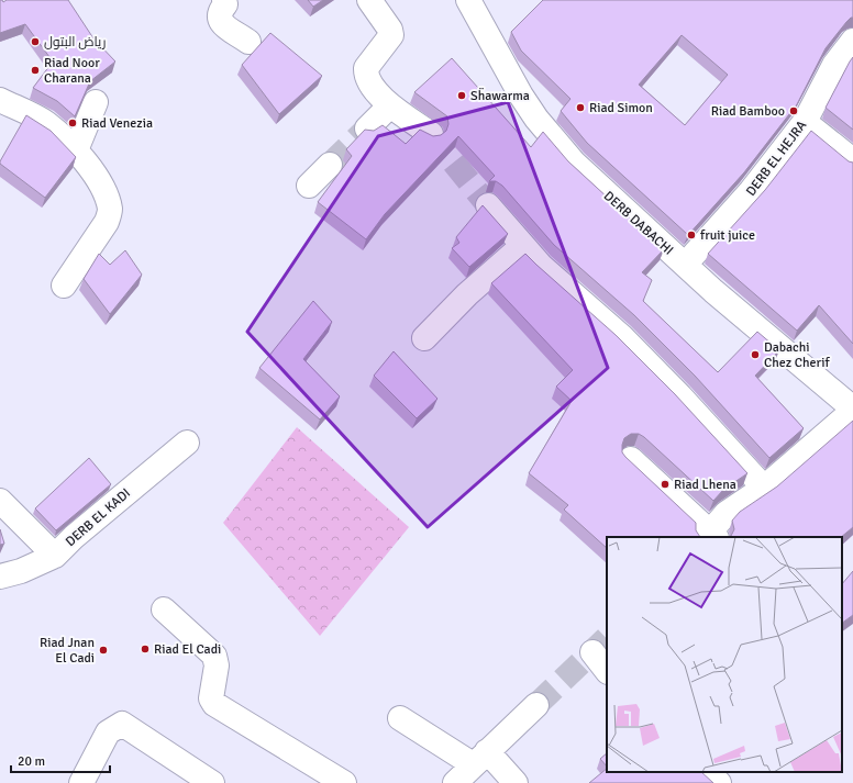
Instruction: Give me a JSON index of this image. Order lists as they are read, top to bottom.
{
  "streets": {
    "street": ["DERB EL HEJRA", "DERB DABACHI", "DERB EL KADI"]
  },
  "crossings": [
    ["DERB EL HEJRA", "DERB DABACHI"]
  ],
  "places": [
    "رياض البتول",
    "Riad Noor Charana",
    "Sḧawarma",
    "Riad Simon",
    "Riad Bamboo",
    "Riad Venezia",
    "fruit juice",
    "Dabachi Chez Cherif",
    "Riad Lhena",
    "Riad El Cadi",
    "Riad Jnan El Cadi"
  ],
  "scale_bar": "20 m"
}
